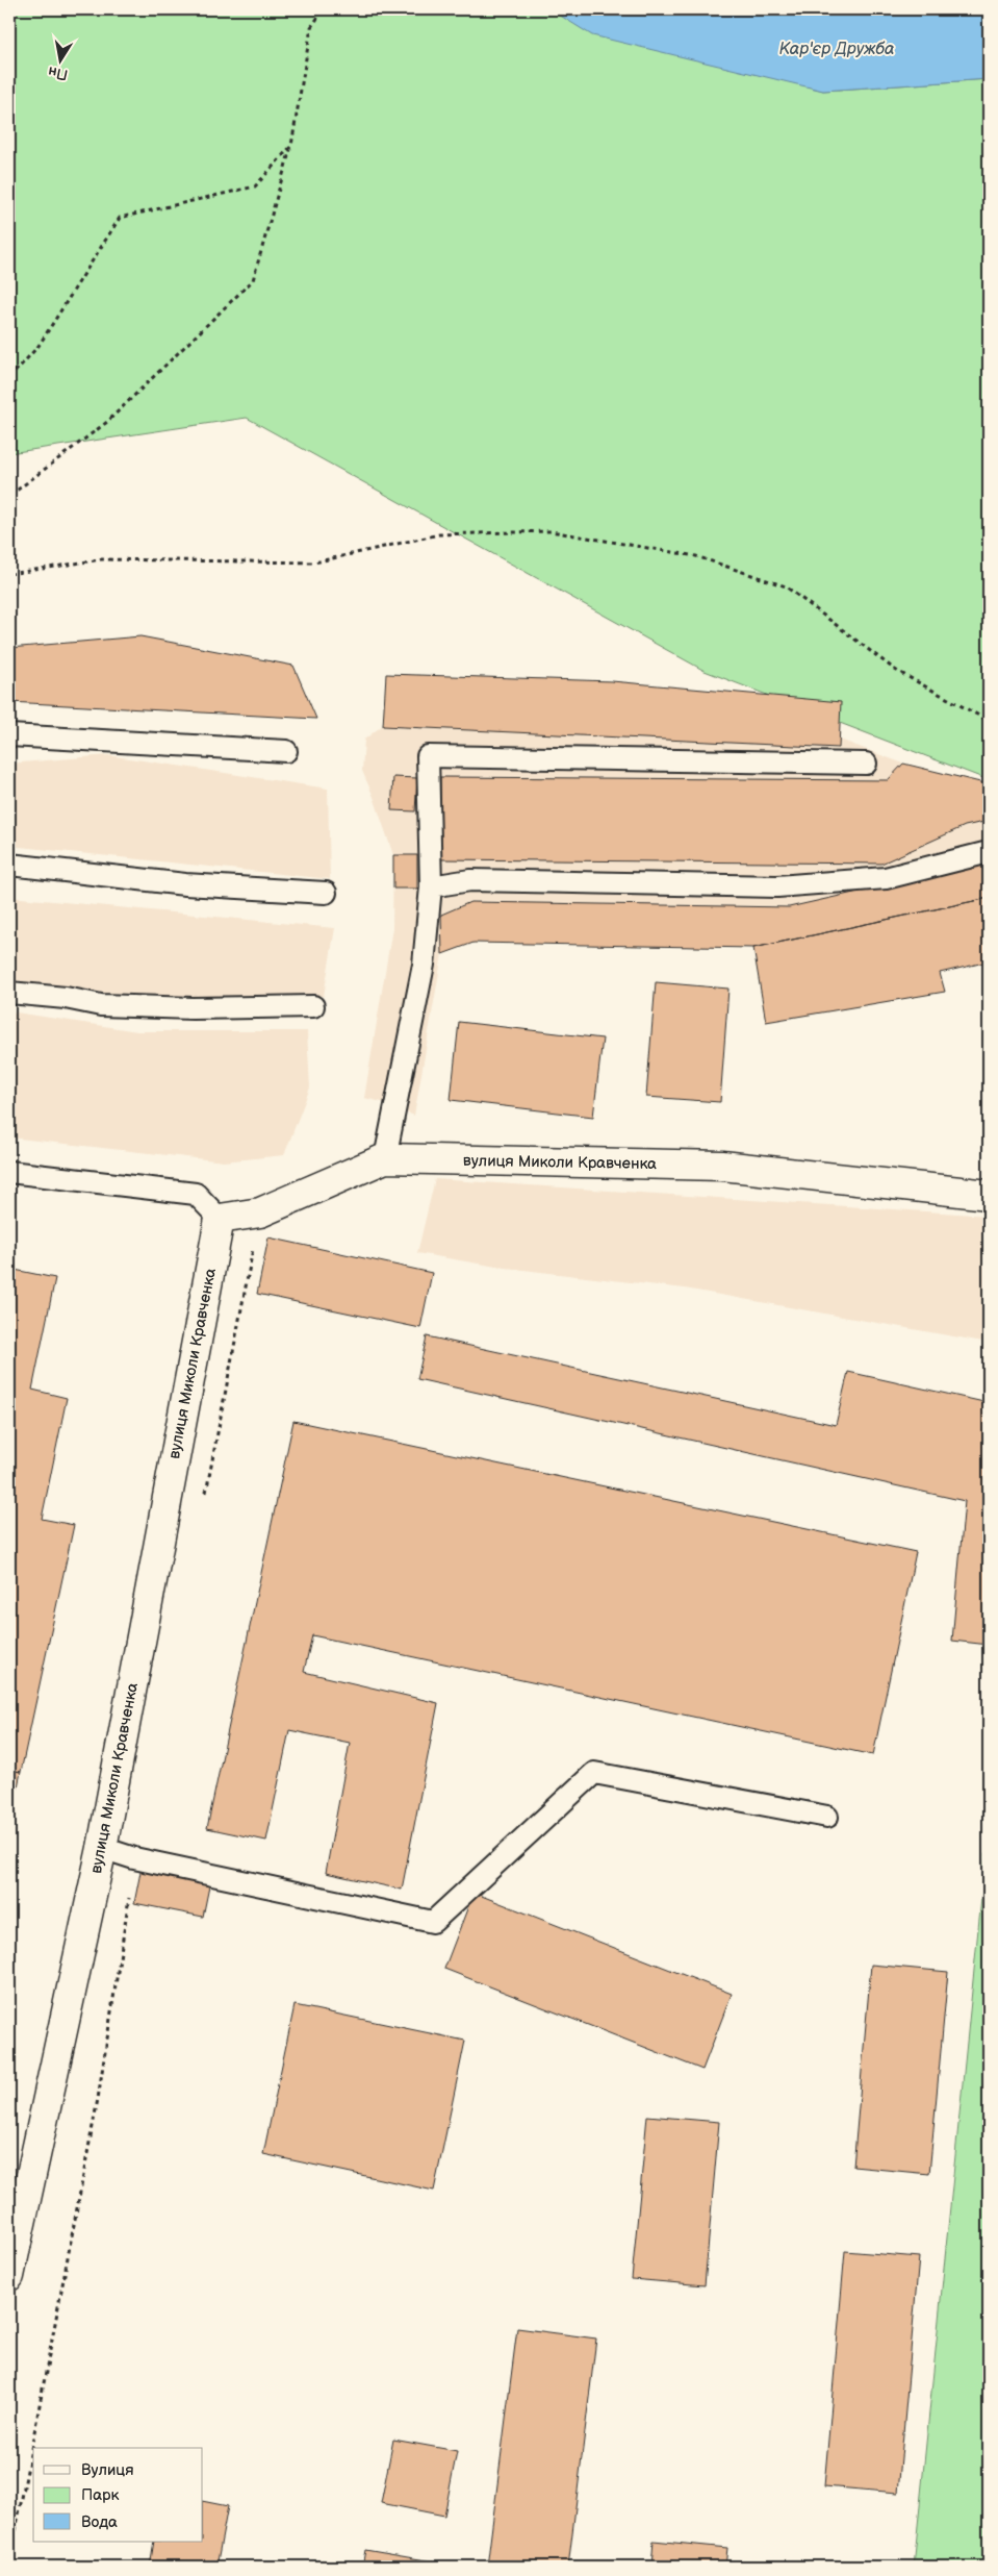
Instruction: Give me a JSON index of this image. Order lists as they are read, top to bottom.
{
  "streets": {
    "street": ["вулиця Миколи Кравченка"]
  },
  "water": ["Кар'єр Дружба"],
  "legend": ["Вулиця", "Парк", "Вода"],
  "north": "bottom"
}
